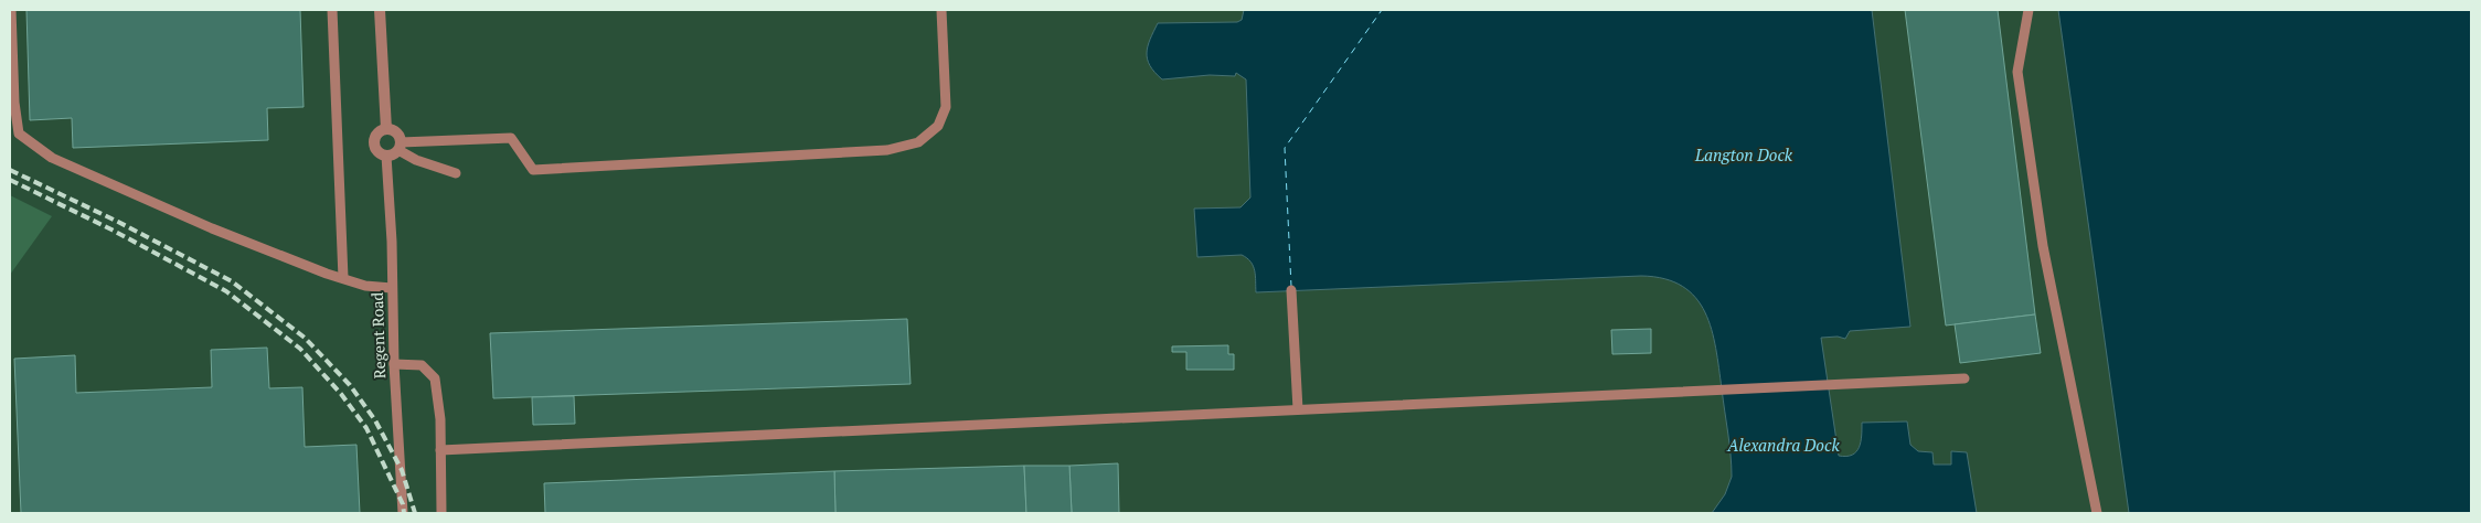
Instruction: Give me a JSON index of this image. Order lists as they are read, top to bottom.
{
  "streets": {
    "lane": ["Regent Road"]
  },
  "water": ["Langton Dock", "Alexandra Dock"]
}
